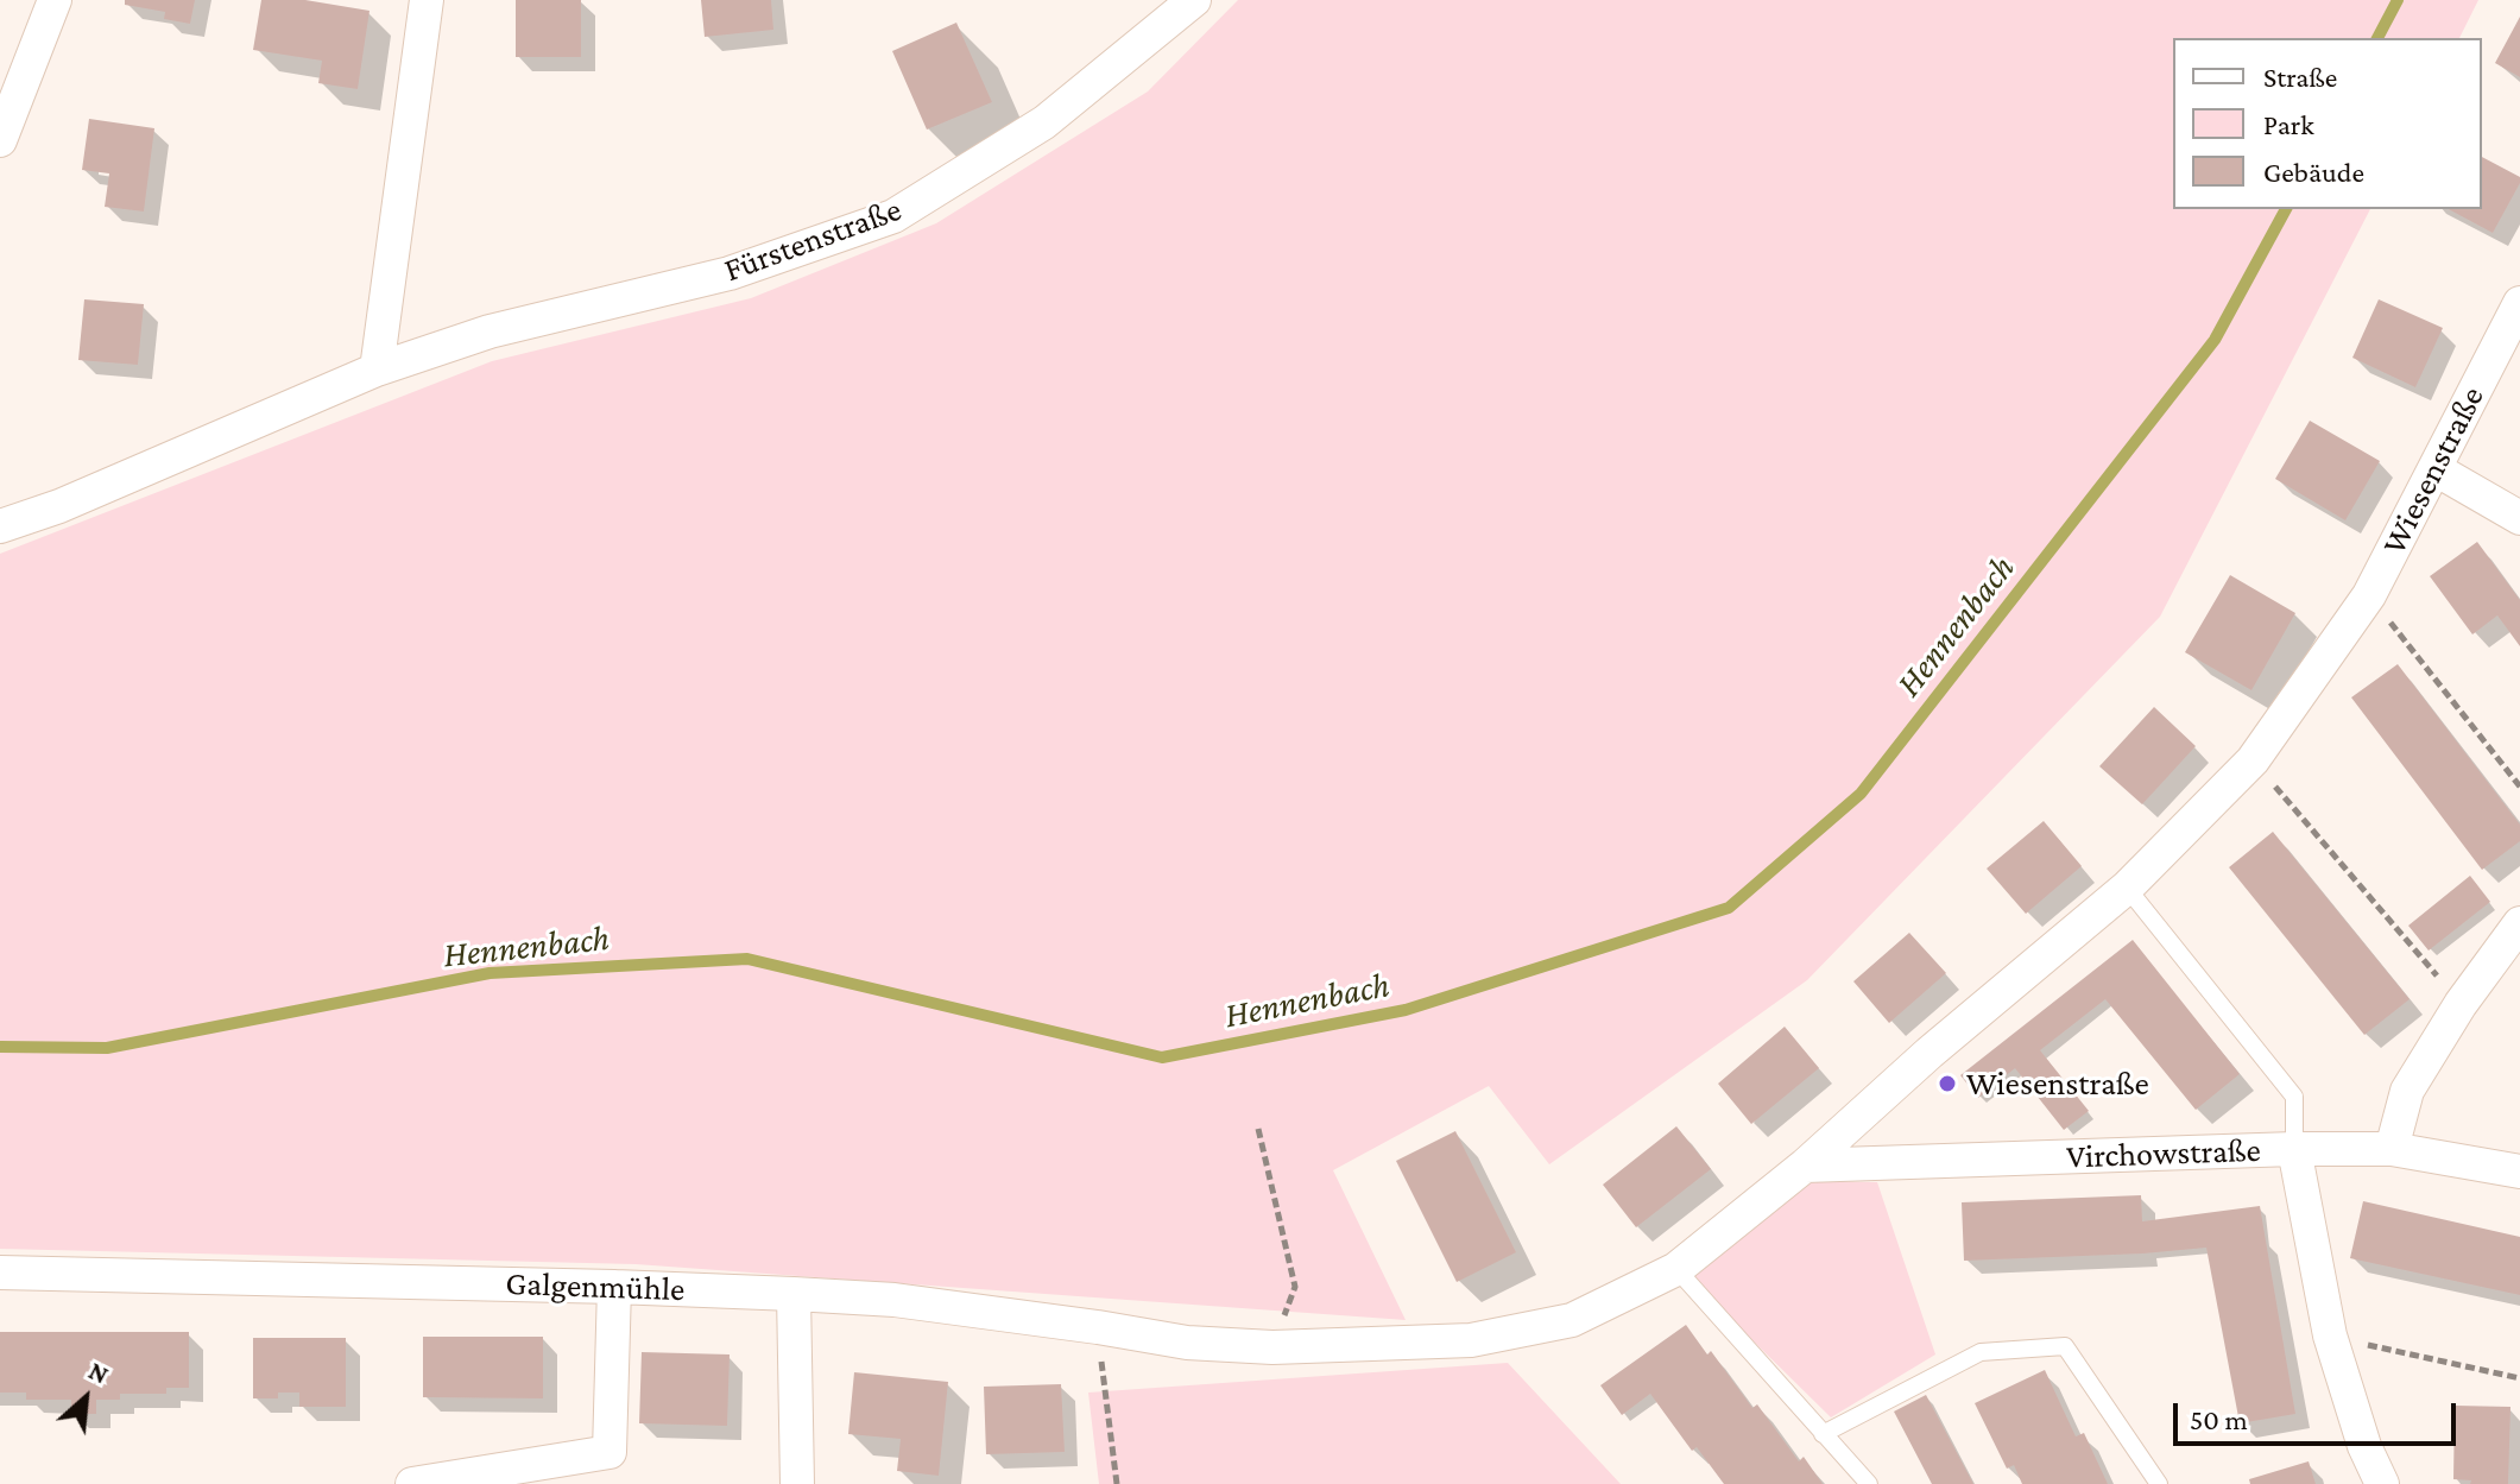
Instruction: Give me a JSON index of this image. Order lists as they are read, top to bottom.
{
  "streets": {
    "street": [
      "Fürstenstraße",
      "Wiesenstraße",
      "Virchowstraße",
      "Galgenmühle"
    ]
  },
  "crossings": [
    ["Wiesenstraße", "Virchowstraße"],
    ["Wiesenstraße", "Galgenmühle"]
  ],
  "water": ["Hennenbach"],
  "places": ["Wiesenstraße"],
  "legend": ["Straße", "Park", "Gebäude"],
  "scale_bar": "50 m",
  "north": "top right"
}
